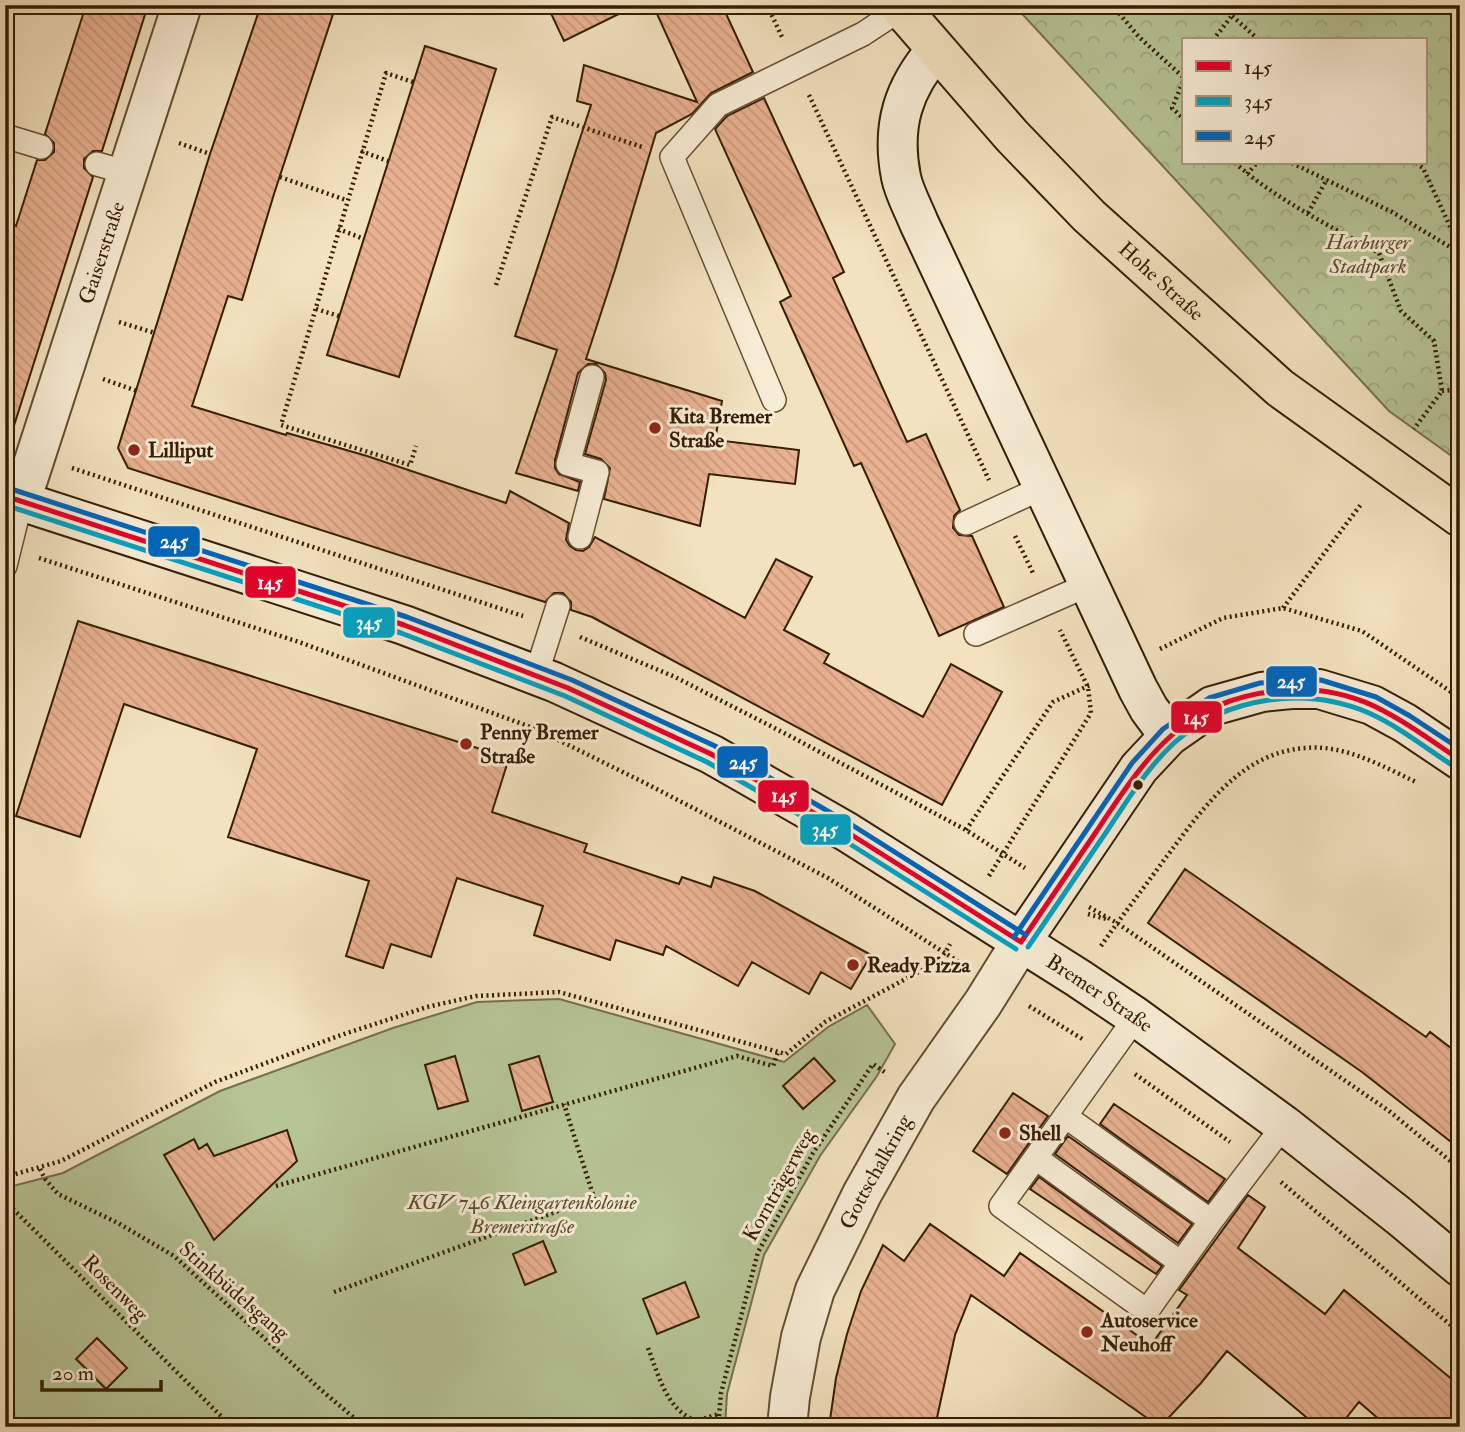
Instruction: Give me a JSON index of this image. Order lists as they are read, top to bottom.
{
  "streets": {
    "main road": ["Hohe Straße"],
    "street": ["Gaiserstraße", "Bremer Straße", "Gottschalkring"],
    "path": ["Kornträgerweg", "Rosenweg", "Stinkbüdelsgang"]
  },
  "crossings": [
    ["Gaiserstraße", "Bremer Straße"],
    ["Bremer Straße", "Gottschalkring"],
    ["Gottschalkring", "Kornträgerweg"]
  ],
  "parks": ["Harburger Stadtpark", "KGV 746 Kleingartenkolonie Bremerstraße"],
  "places": [
    "Kita Bremer Straße",
    "Lilliput",
    "Penny Bremer Straße",
    "Ready Pizza",
    "Shell",
    "Autoservice Neuhoff"
  ],
  "lines": ["transit line 245", "transit line 145", "transit line 345"],
  "legend": ["145", "345", "245"],
  "scale_bar": "20 m"
}
